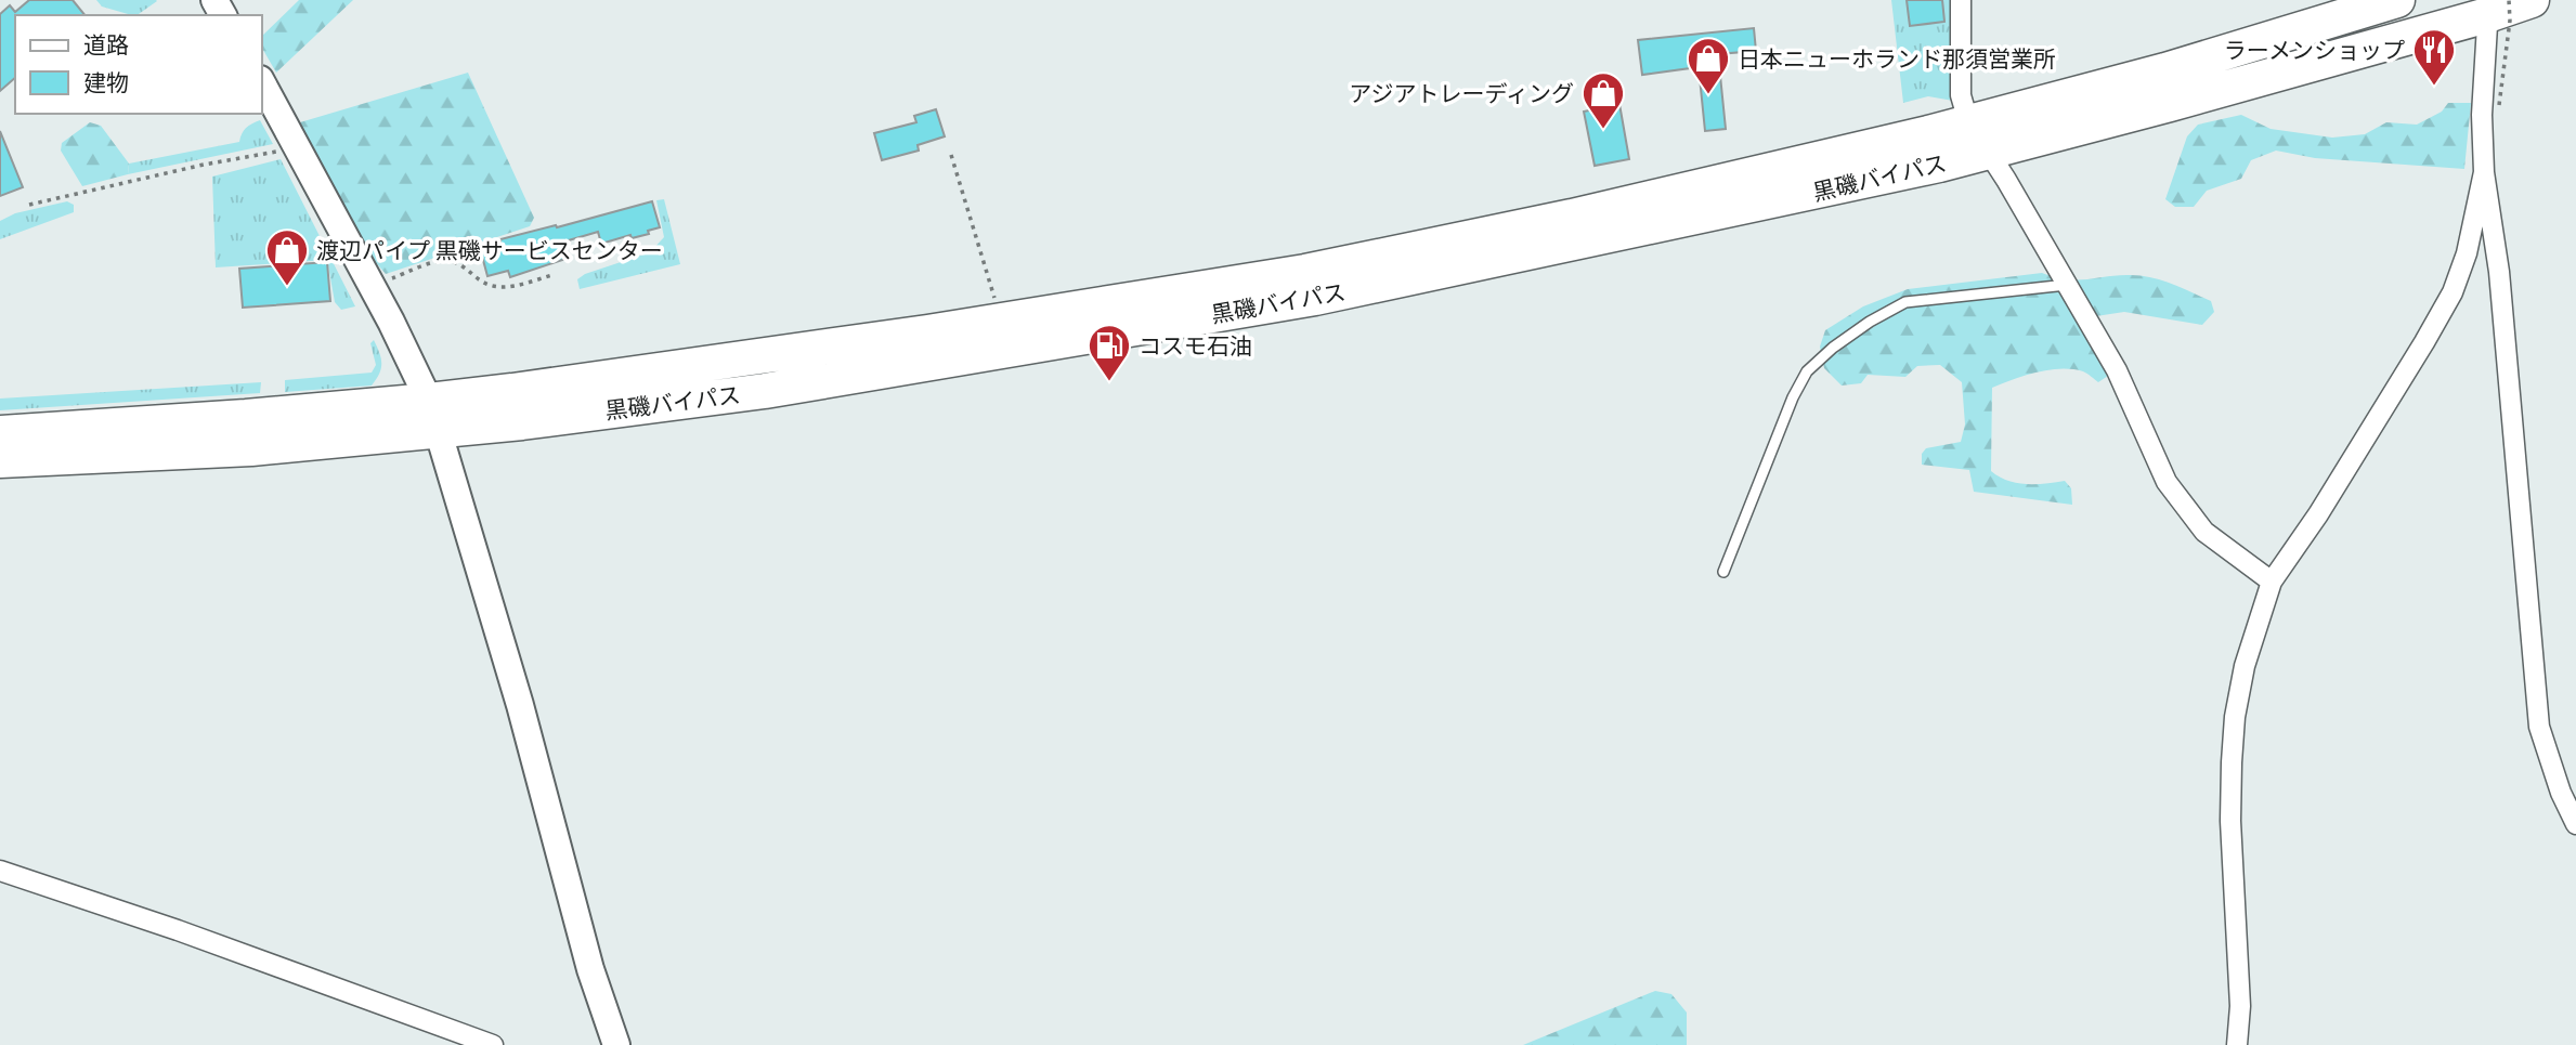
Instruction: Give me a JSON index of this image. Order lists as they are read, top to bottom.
{
  "streets": {
    "highway": ["黒磯バイパス"]
  },
  "places": {
    "restaurant": ["ラーメンショップ"],
    "shop": ["日本ニューホランド那須営業所", "アジアトレーディング", "渡辺パイプ 黒磯サービスセンター"],
    "fuel station": ["コスモ石油"]
  },
  "legend": ["道路", "建物"]
}
